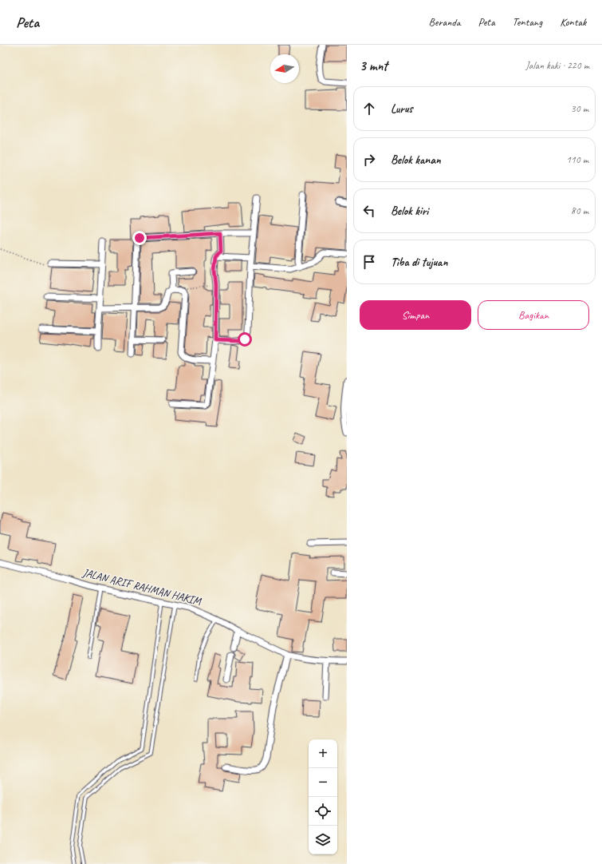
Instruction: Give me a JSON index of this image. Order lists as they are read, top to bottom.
{
  "streets": {
    "street": ["JALAN ARIF RAHMAN HAKIM"]
  },
  "north": "left",
  "page": {
    "header": "Peta",
    "nav": [
      "Beranda",
      "Peta",
      "Tentang",
      "Kontak"
    ],
    "heading": ["3 mnt", "Jalan kaki · 220 m"],
    "list": [
      ["Lurus", "30 m"],
      ["Belok kanan", "110 m"],
      ["Belok kiri", "80 m"],
      "Tiba di tujuan"
    ],
    "buttons": ["Simpan", "Bagikan"],
    "map_buttons": ["+", "−"]
  }
}
